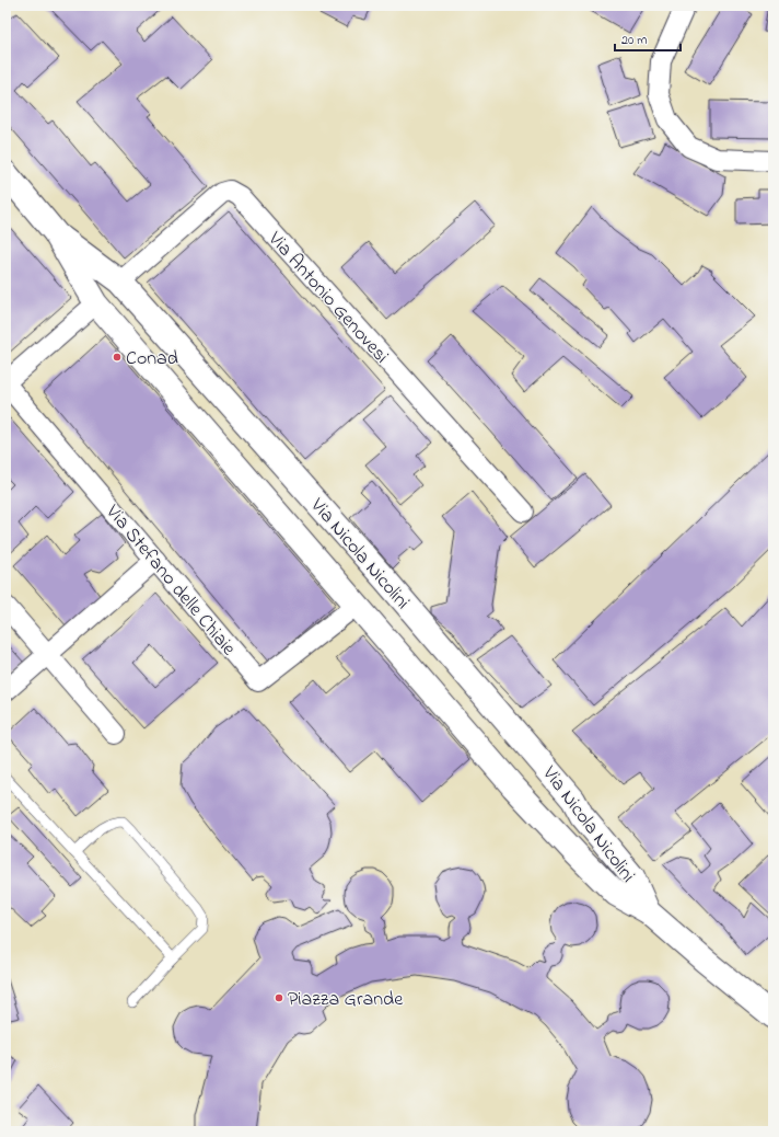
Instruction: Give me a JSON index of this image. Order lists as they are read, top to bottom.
{
  "streets": {
    "street": ["Via Antonio Genovesi", "Via Nicola Nicolini", "Via Stefano delle Chiaie"]
  },
  "crossings": [
    ["Via Antonio Genovesi", "Via Nicola Nicolini"],
    ["Via Nicola Nicolini", "Via Stefano delle Chiaie"]
  ],
  "places": ["Conad", "Piazza Grande"],
  "scale_bar": "20 m"
}
